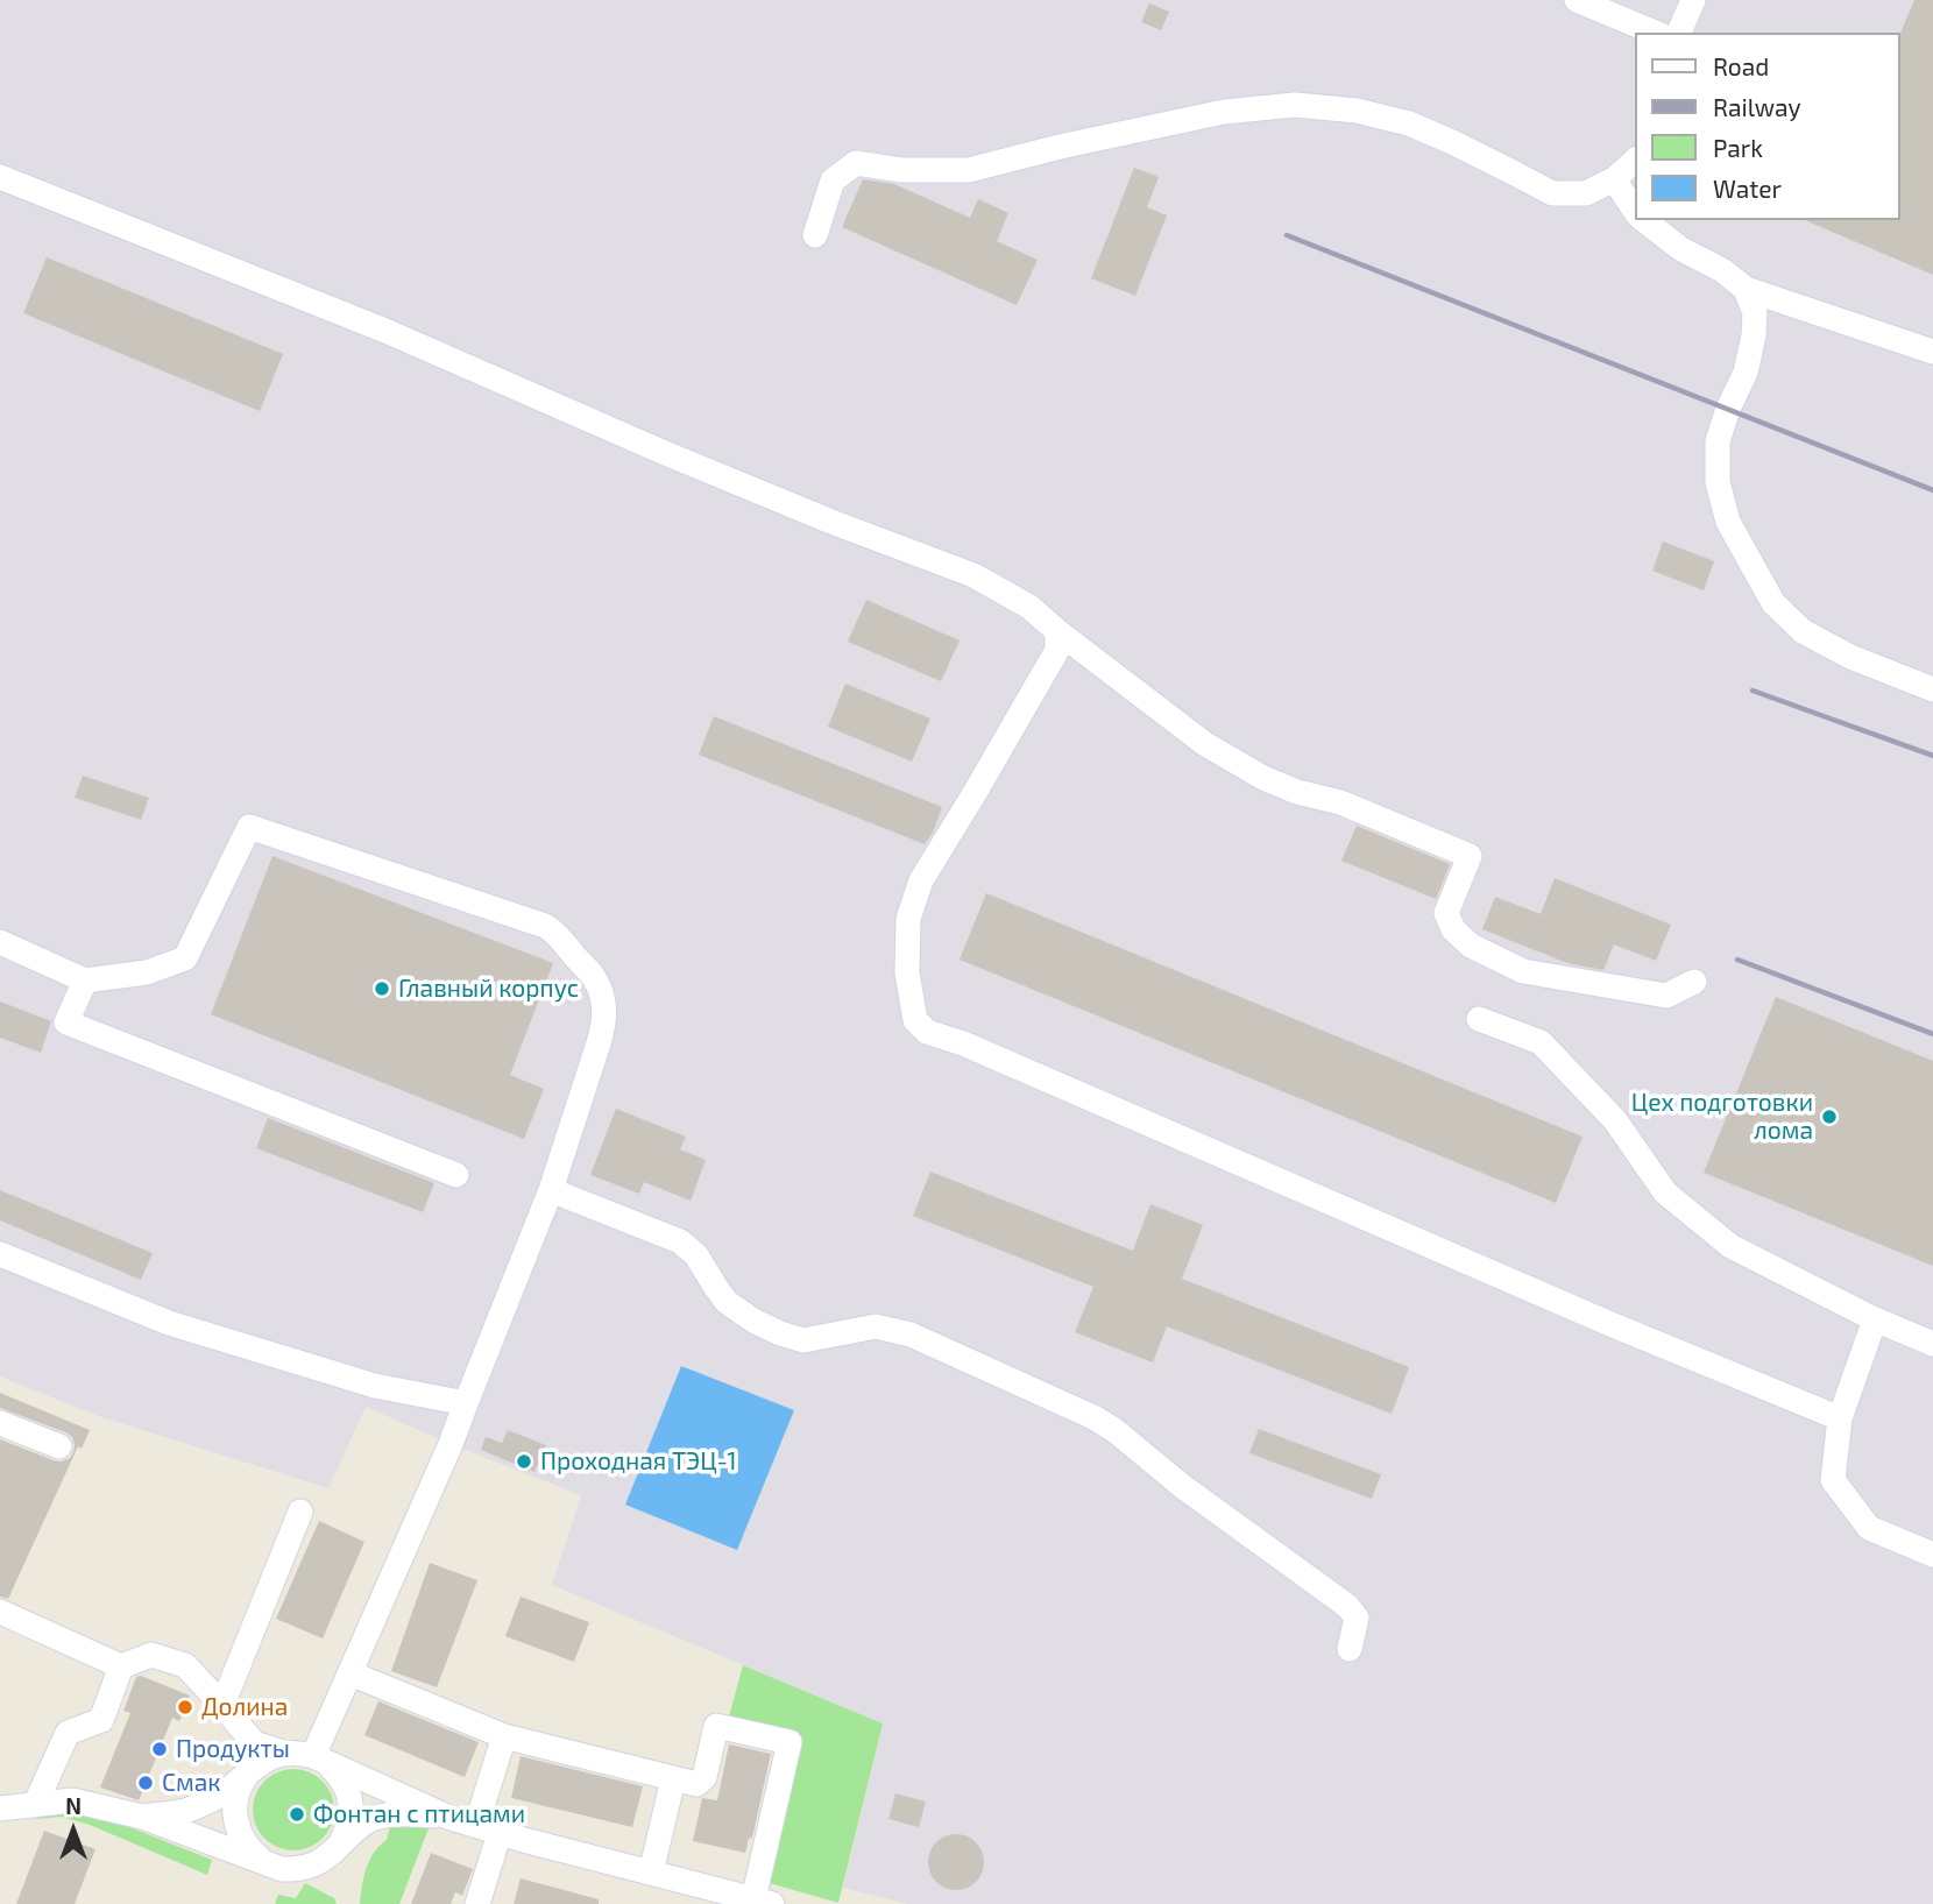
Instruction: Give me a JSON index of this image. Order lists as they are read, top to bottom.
{
  "places": [
    "Главный корпус",
    "Цех подготовки лома",
    "Проходная ТЭЦ-1",
    "Долина",
    "Продукты",
    "Смак",
    "Фонтан с птицами"
  ],
  "legend": [
    "Road",
    "Railway",
    "Park",
    "Water"
  ],
  "north": "top"
}
